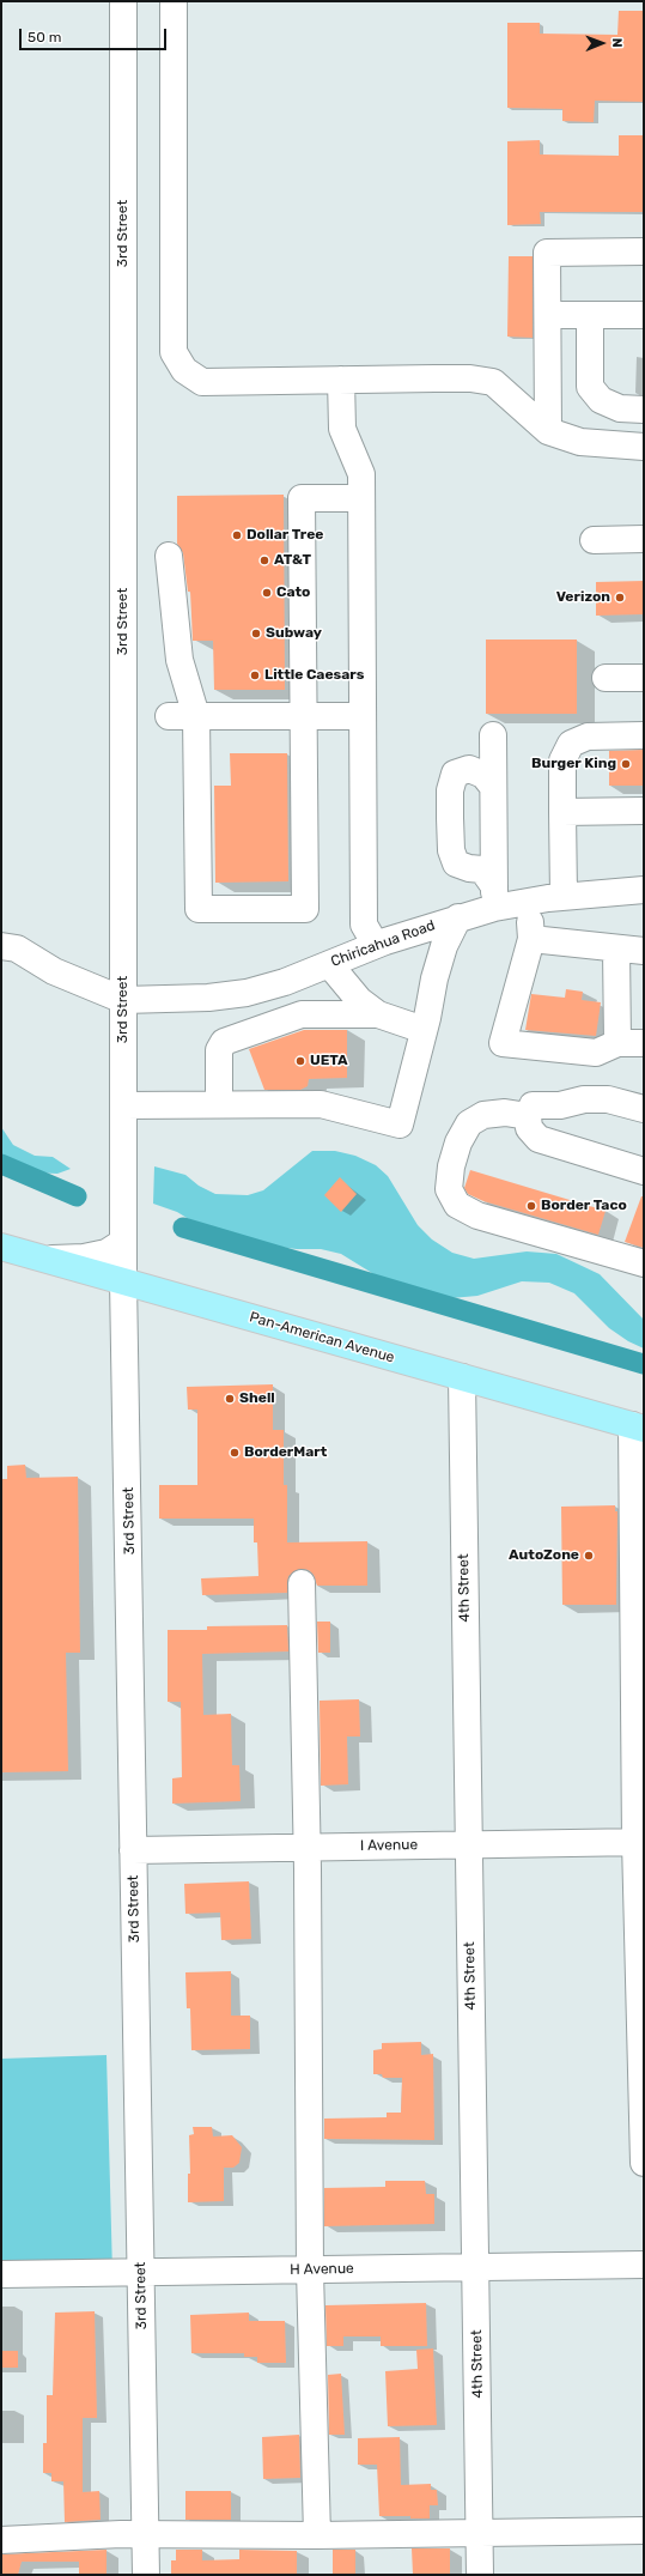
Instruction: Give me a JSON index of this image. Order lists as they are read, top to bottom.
{
  "streets": {
    "main road": ["Pan-American Avenue"],
    "street": [
      "3rd Street",
      "Chiricahua Road",
      "4th Street",
      "I Avenue",
      "H Avenue"
    ]
  },
  "crossings": [
    ["3rd Street", "Chiricahua Road"],
    ["3rd Street", "Pan-American Avenue"],
    ["3rd Street", "I Avenue"],
    ["3rd Street", "H Avenue"],
    ["Pan-American Avenue", "4th Street"],
    ["4th Street", "I Avenue"],
    ["4th Street", "H Avenue"]
  ],
  "places": [
    "Dollar Tree",
    "AT&T",
    "Cato",
    "Verizon",
    "Subway",
    "Little Caesars",
    "Burger King",
    "UETA",
    "Border Taco",
    "Shell",
    "BorderMart",
    "AutoZone"
  ],
  "scale_bar": "50 m",
  "north": "right"
}
